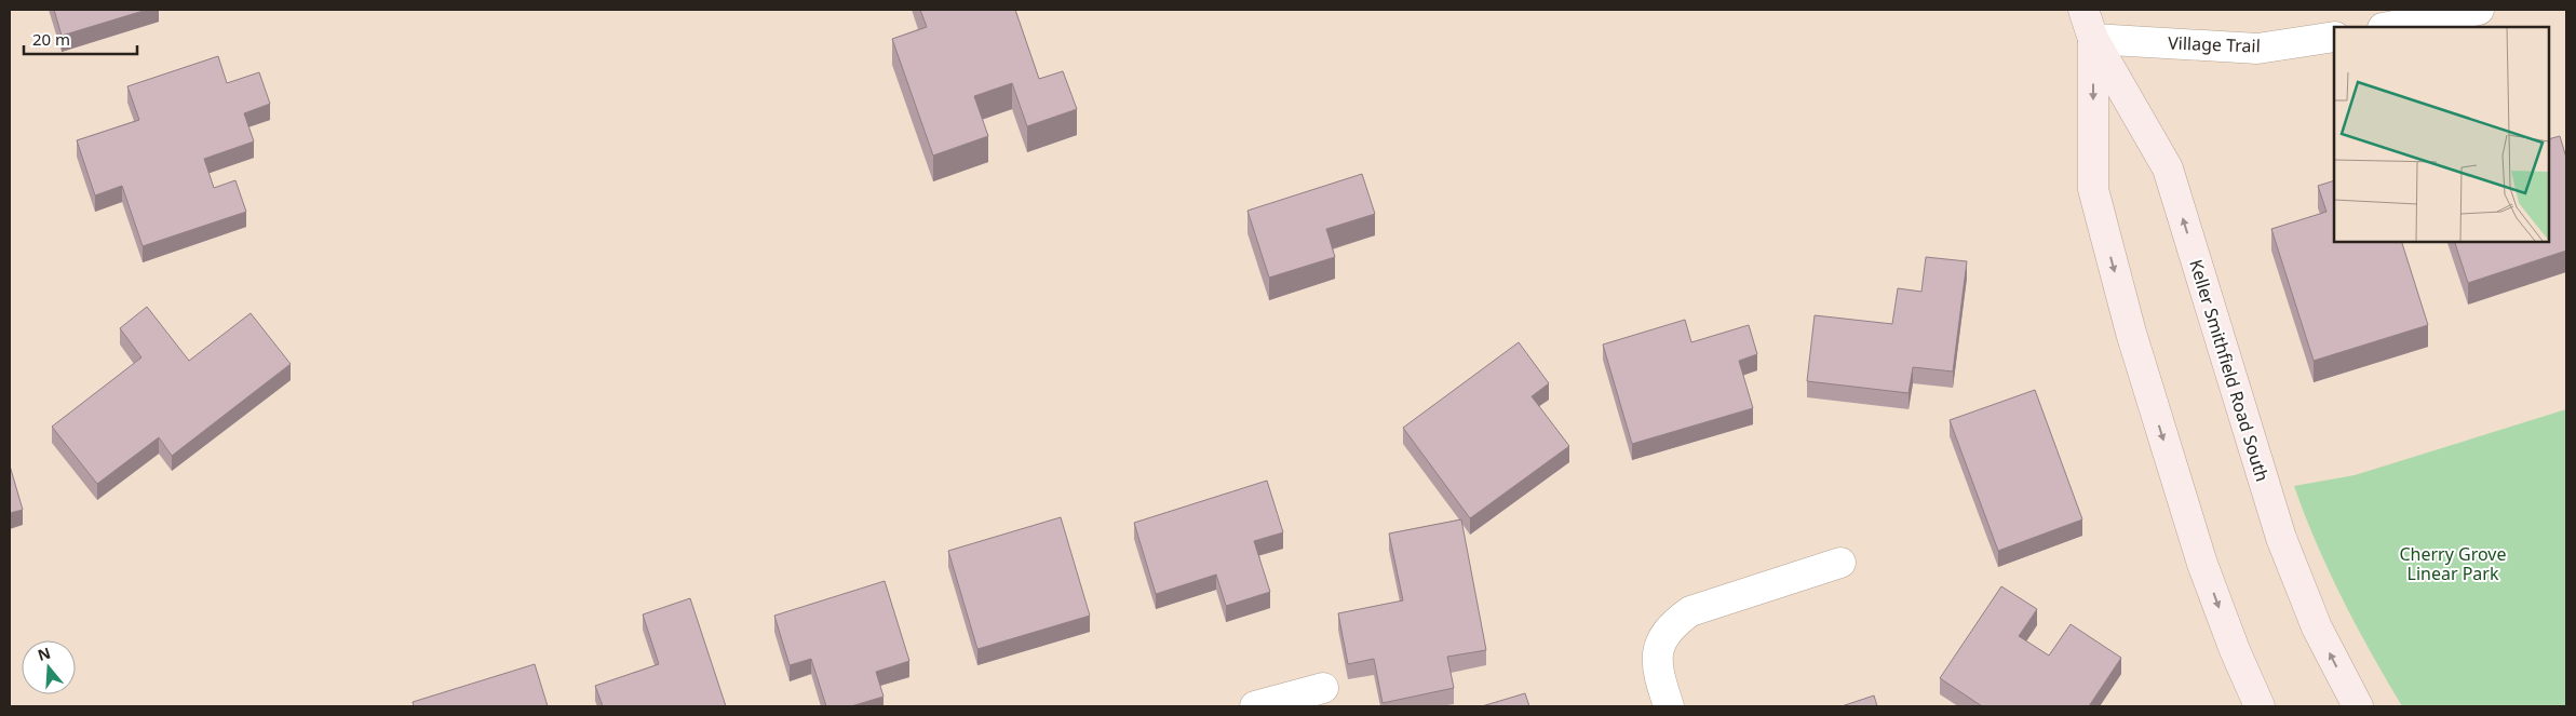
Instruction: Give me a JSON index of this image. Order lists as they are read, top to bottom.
{
  "streets": {
    "main road": ["Keller Smithfield Road South"],
    "street": ["Village Trail"]
  },
  "crossings": [
    ["Village Trail", "Keller Smithfield Road South"]
  ],
  "parks": ["Cherry Grove Linear Park"],
  "scale_bar": "20 m",
  "north": "top"
}
